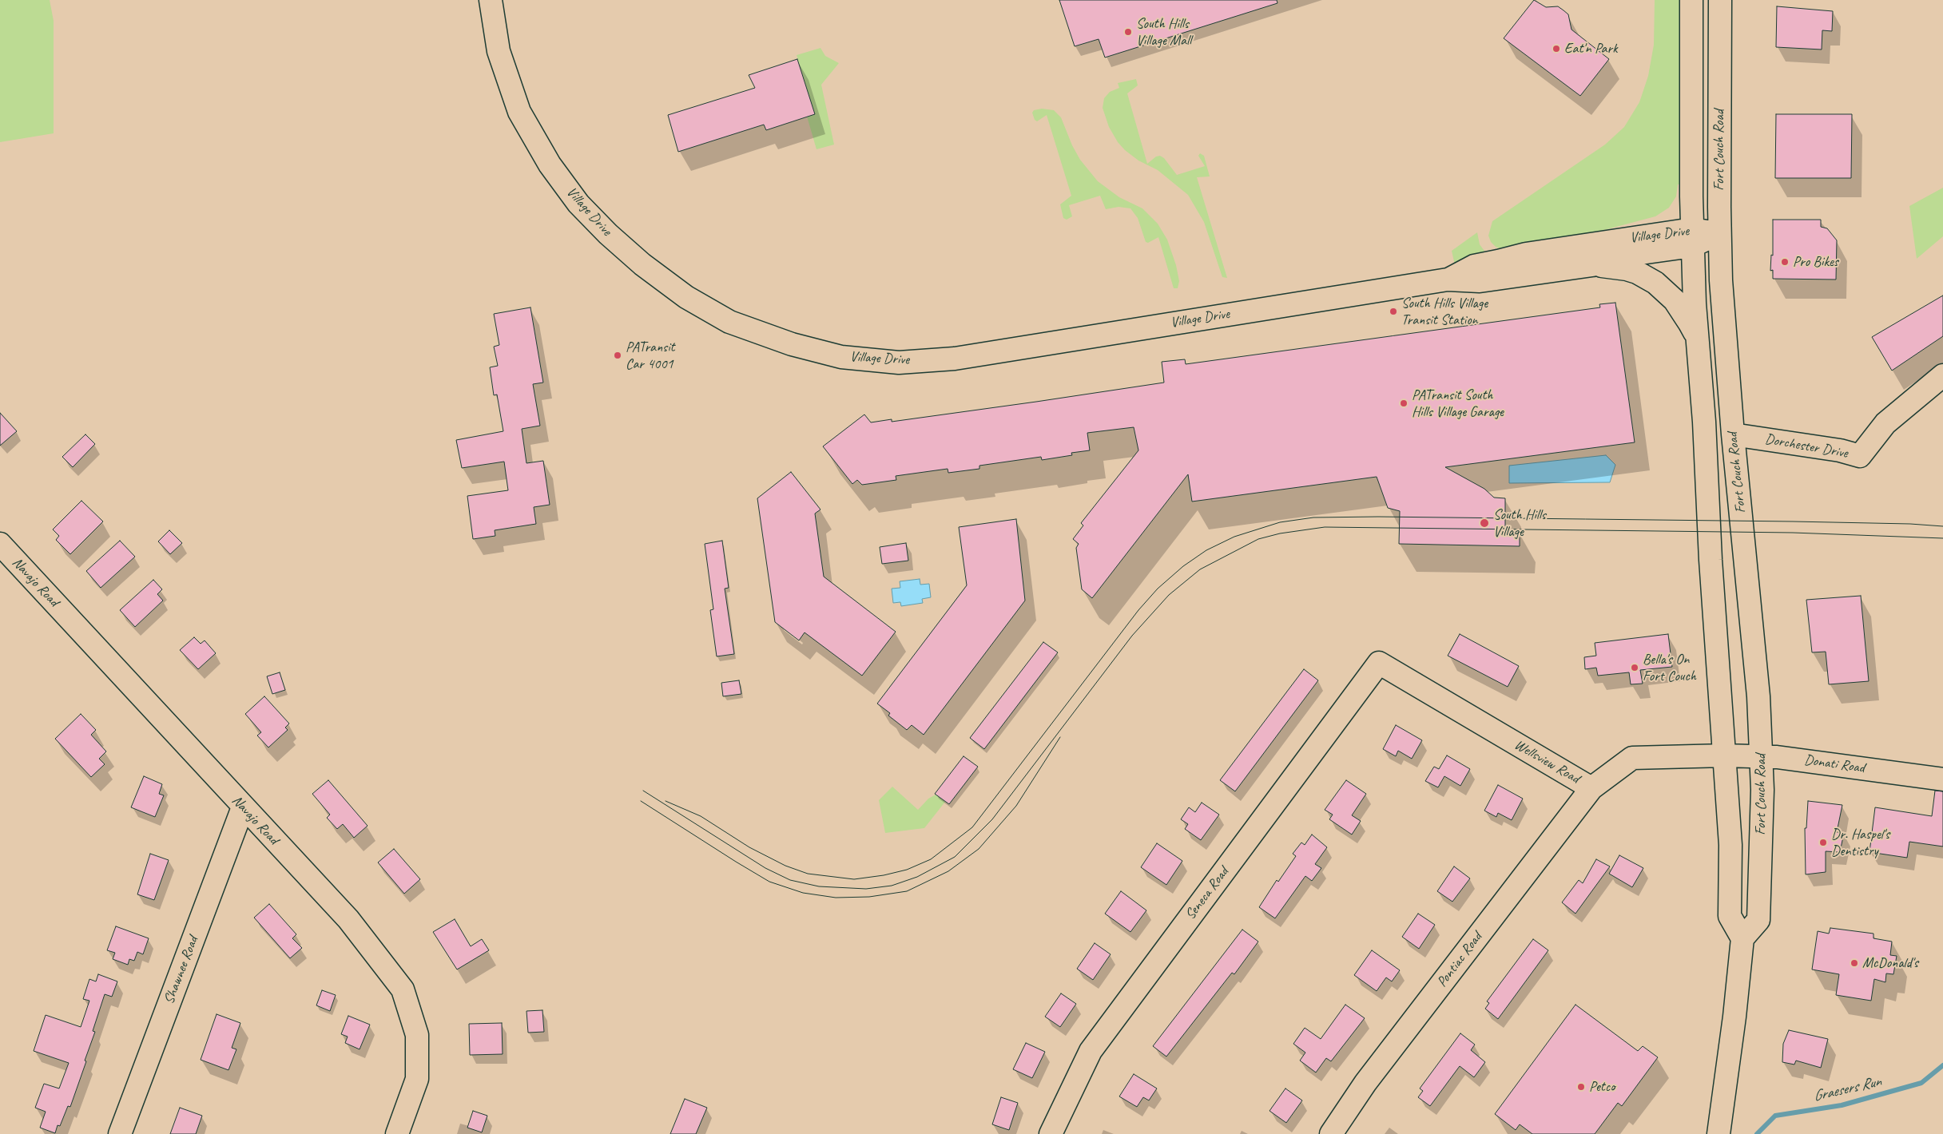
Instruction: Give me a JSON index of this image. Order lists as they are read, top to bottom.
{
  "streets": {
    "street": [
      "Fort Couch Road",
      "Village Drive",
      "Dorchester Drive",
      "Navajo Road",
      "Wellsview Road",
      "Donati Road",
      "Seneca Road",
      "Pontiac Road",
      "Shawnee Road"
    ]
  },
  "crossings": [
    ["Fort Couch Road", "Village Drive"],
    ["Fort Couch Road", "Dorchester Drive"],
    ["Fort Couch Road", "Wellsview Road"],
    ["Fort Couch Road", "Donati Road"],
    ["Navajo Road", "Shawnee Road"],
    ["Wellsview Road", "Donati Road"],
    ["Wellsview Road", "Seneca Road"],
    ["Wellsview Road", "Pontiac Road"]
  ],
  "water": ["Graesers Run"],
  "places": [
    "South Hills Village Mall",
    "Eat'n Park",
    "Pro Bikes",
    "South Hills Village Transit Station",
    "PATransit Car 4001",
    "PATransit South Hills Village Garage",
    "South Hills Village",
    "Bella's On Fort Couch",
    "Dr. Haspel's Dentistry",
    "McDonald's",
    "Petco"
  ]
}
